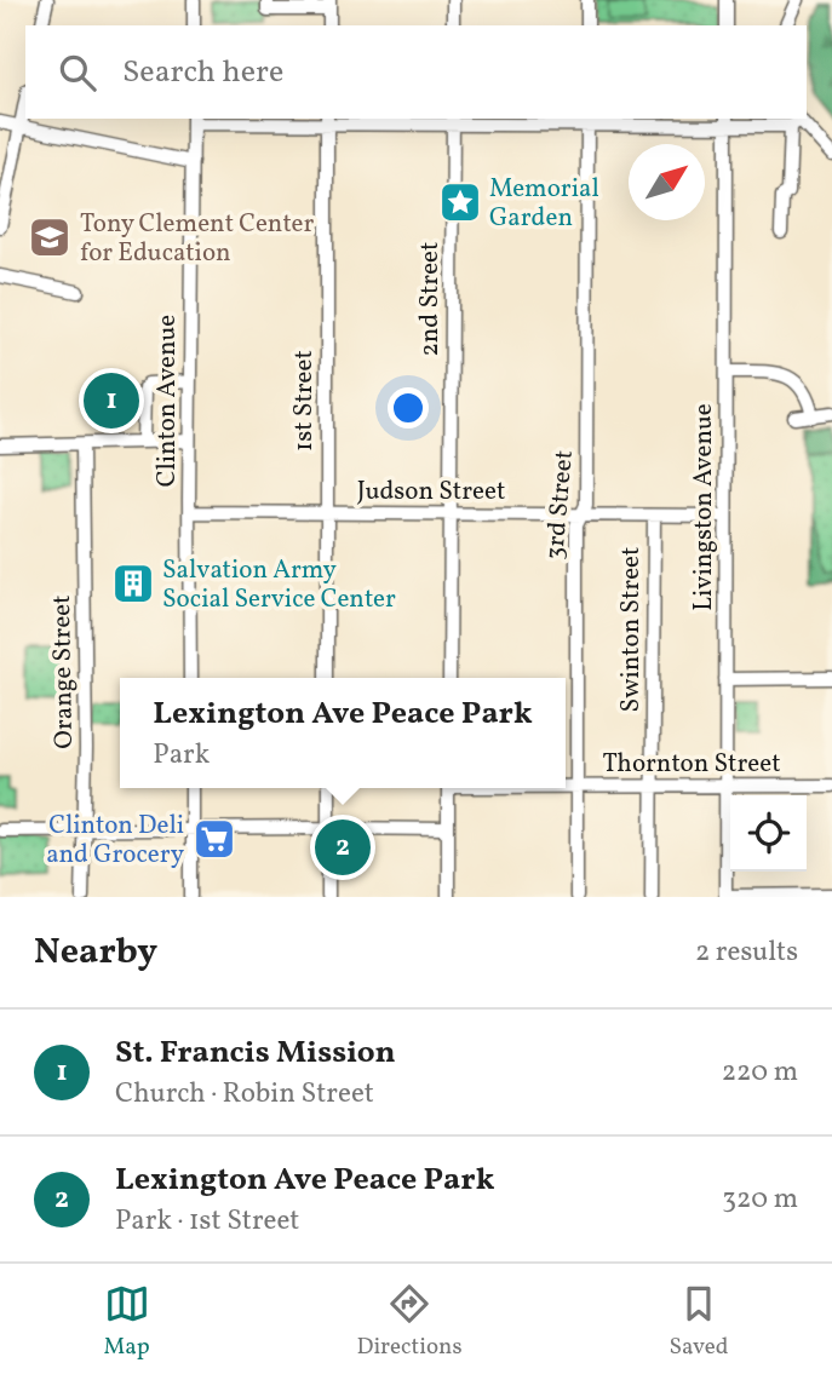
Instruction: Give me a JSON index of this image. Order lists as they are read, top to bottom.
{
  "streets": {
    "street": [
      "2nd Street",
      "Clinton Avenue",
      "1st Street",
      "Judson Street",
      "3rd Street",
      "Livingston Avenue",
      "Swinton Street",
      "Orange Street",
      "Thornton Street"
    ]
  },
  "crossings": [
    ["2nd Street", "Judson Street"],
    ["Clinton Avenue", "Judson Street"],
    ["1st Street", "Judson Street"],
    ["Judson Street", "3rd Street"],
    ["Judson Street", "Livingston Avenue"],
    ["Judson Street", "Swinton Street"],
    ["3rd Street", "Thornton Street"],
    ["Livingston Avenue", "Thornton Street"],
    ["Swinton Street", "Thornton Street"]
  ],
  "places": {
    "place": ["Memorial Garden"],
    "school or university": ["Tony Clement Center for Education"],
    "building": ["Salvation Army Social Service Center"],
    "supermarket": ["Clinton Deli and Grocery"]
  },
  "north": "top right",
  "page": {
    "search": "Search here",
    "pins": ["1", "2"],
    "popup": ["Lexington Ave Peace Park", "Park"],
    "heading": ["Nearby", "2 results"],
    "list": [
      {
        "mark": "1",
        "name": "St. Francis Mission",
        "note": "Church · Robin Street",
        "value": "220 m"
      },
      {
        "mark": "2",
        "name": "Lexington Ave Peace Park",
        "note": "Park · 1st Street",
        "value": "320 m"
      }
    ],
    "nav": ["Map", "Directions", "Saved"]
  }
}
